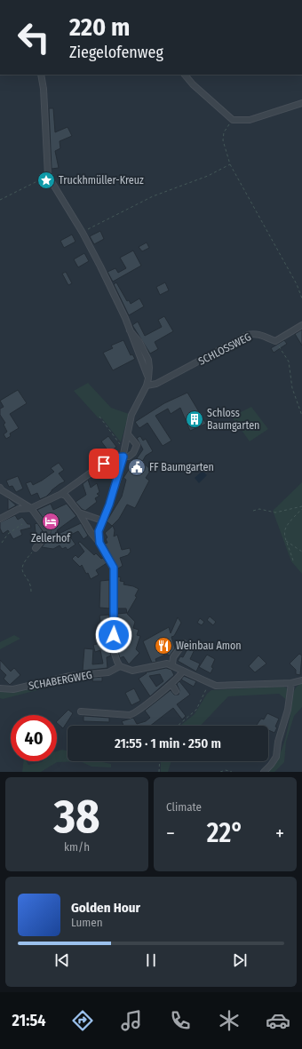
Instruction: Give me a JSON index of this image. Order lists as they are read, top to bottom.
{
  "streets": {
    "street": ["SCHLOSSWEG", "SCHABERGWEG"]
  },
  "places": {
    "place": ["Truckhmüller-Kreuz"],
    "building": ["Schloss Baumgarten"],
    "public building": ["FF Baumgarten"],
    "hotel": ["Zellerhof"],
    "restaurant": ["Weinbau Amon"]
  },
  "page": {
    "turn": ["220 m", "Ziegelofenweg"],
    "limit": "40",
    "trip": "21:55 · 1 min · 250 m",
    "tile": [
      ["38", "km/h"],
      "Climate"
    ],
    "heat": ["−", "22°", "+"],
    "song": ["Golden Hour", "Lumen"],
    "tabs": "21:54"
  }
}
